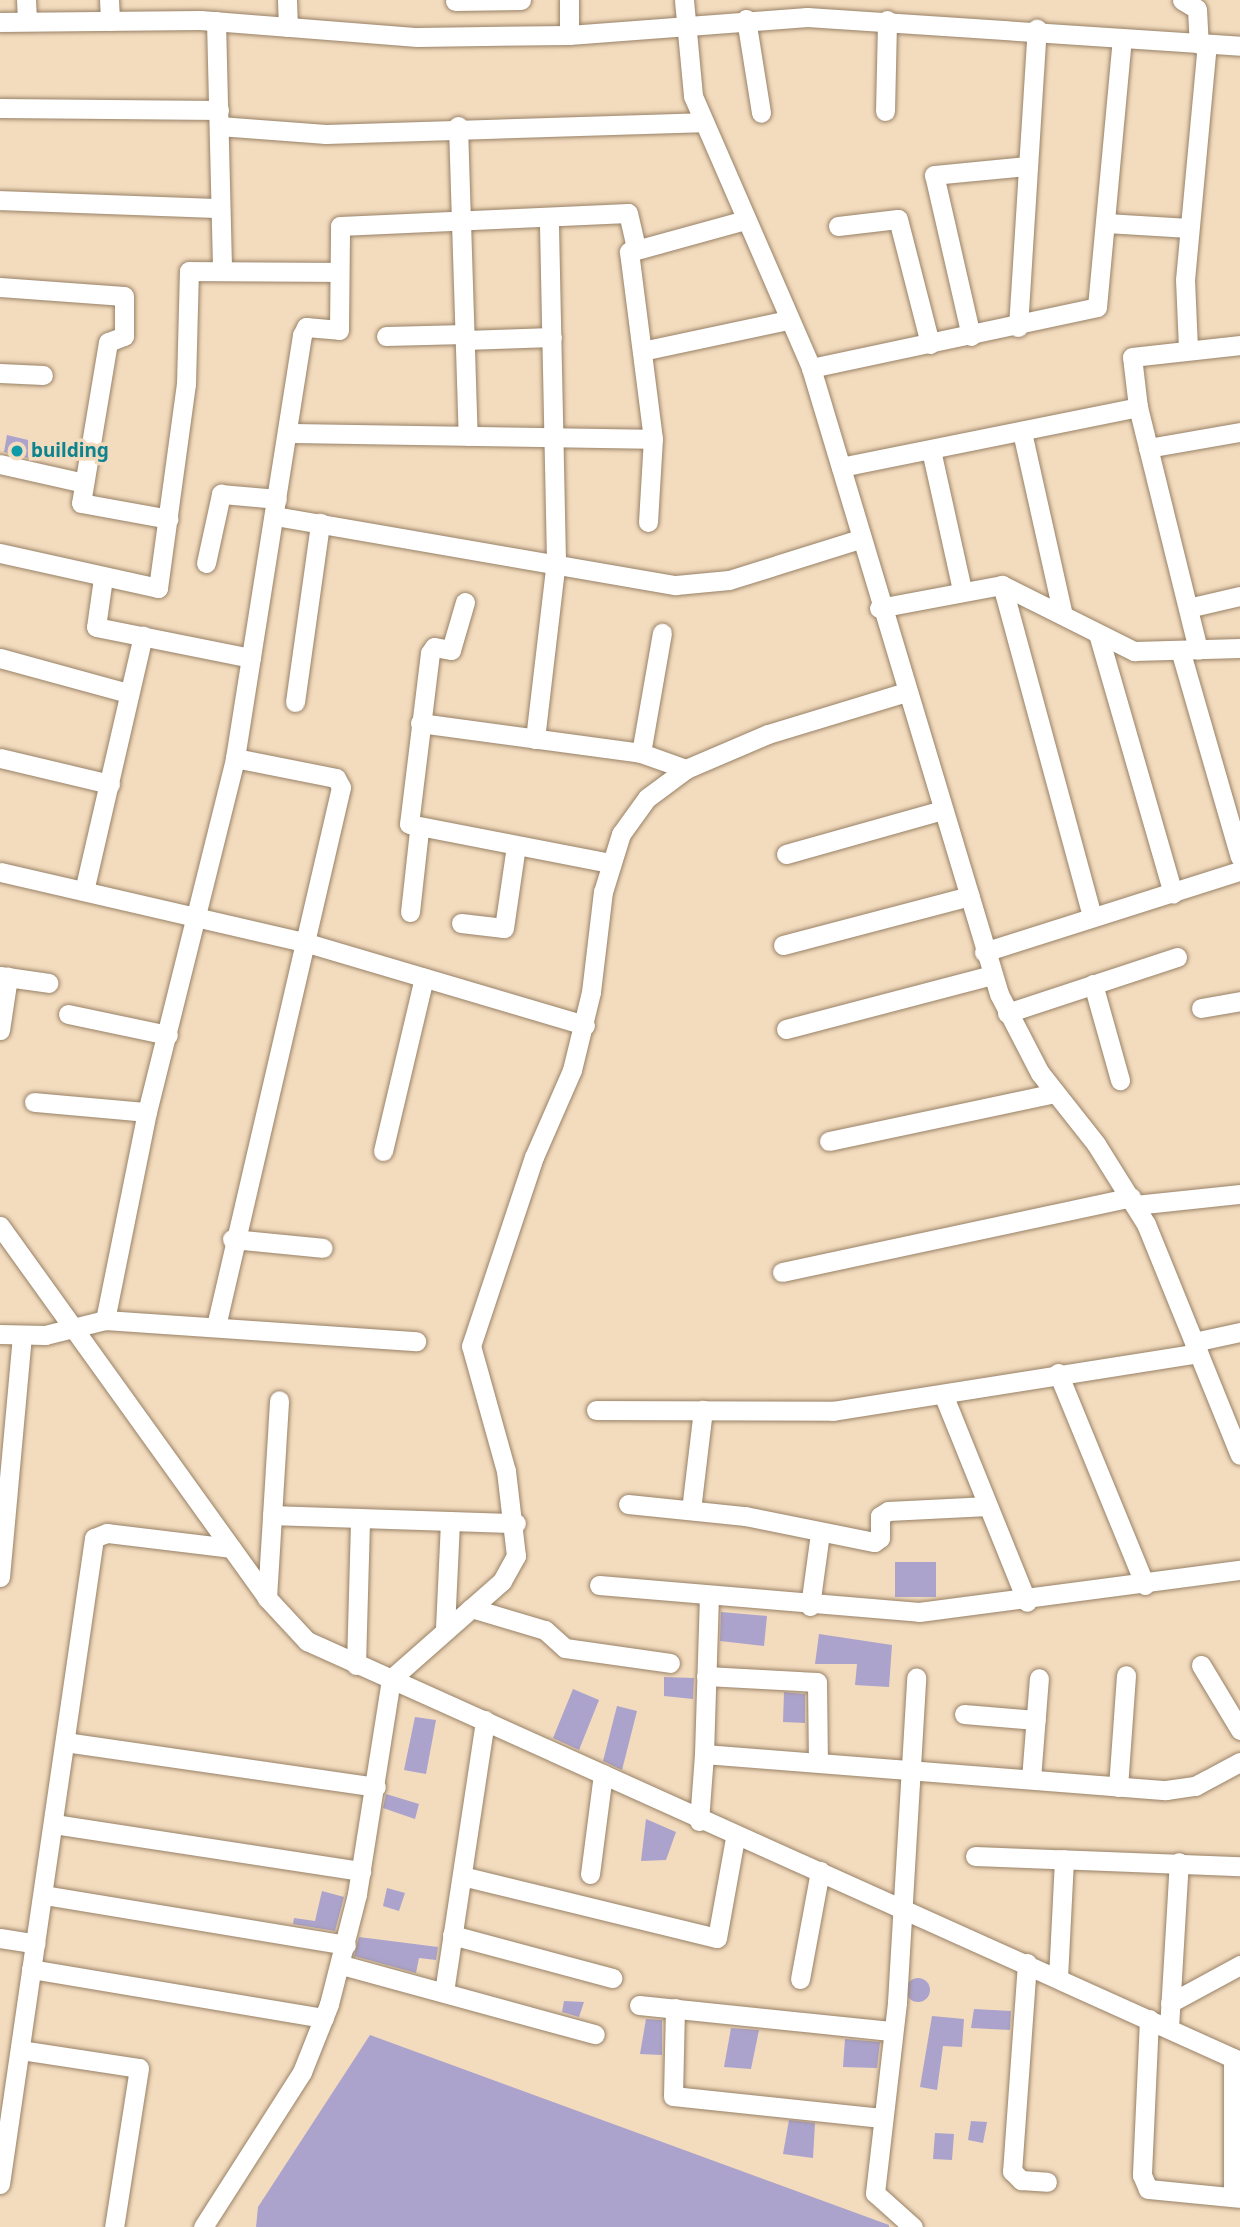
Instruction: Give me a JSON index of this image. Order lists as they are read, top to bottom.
{
  "places": ["building"]
}
